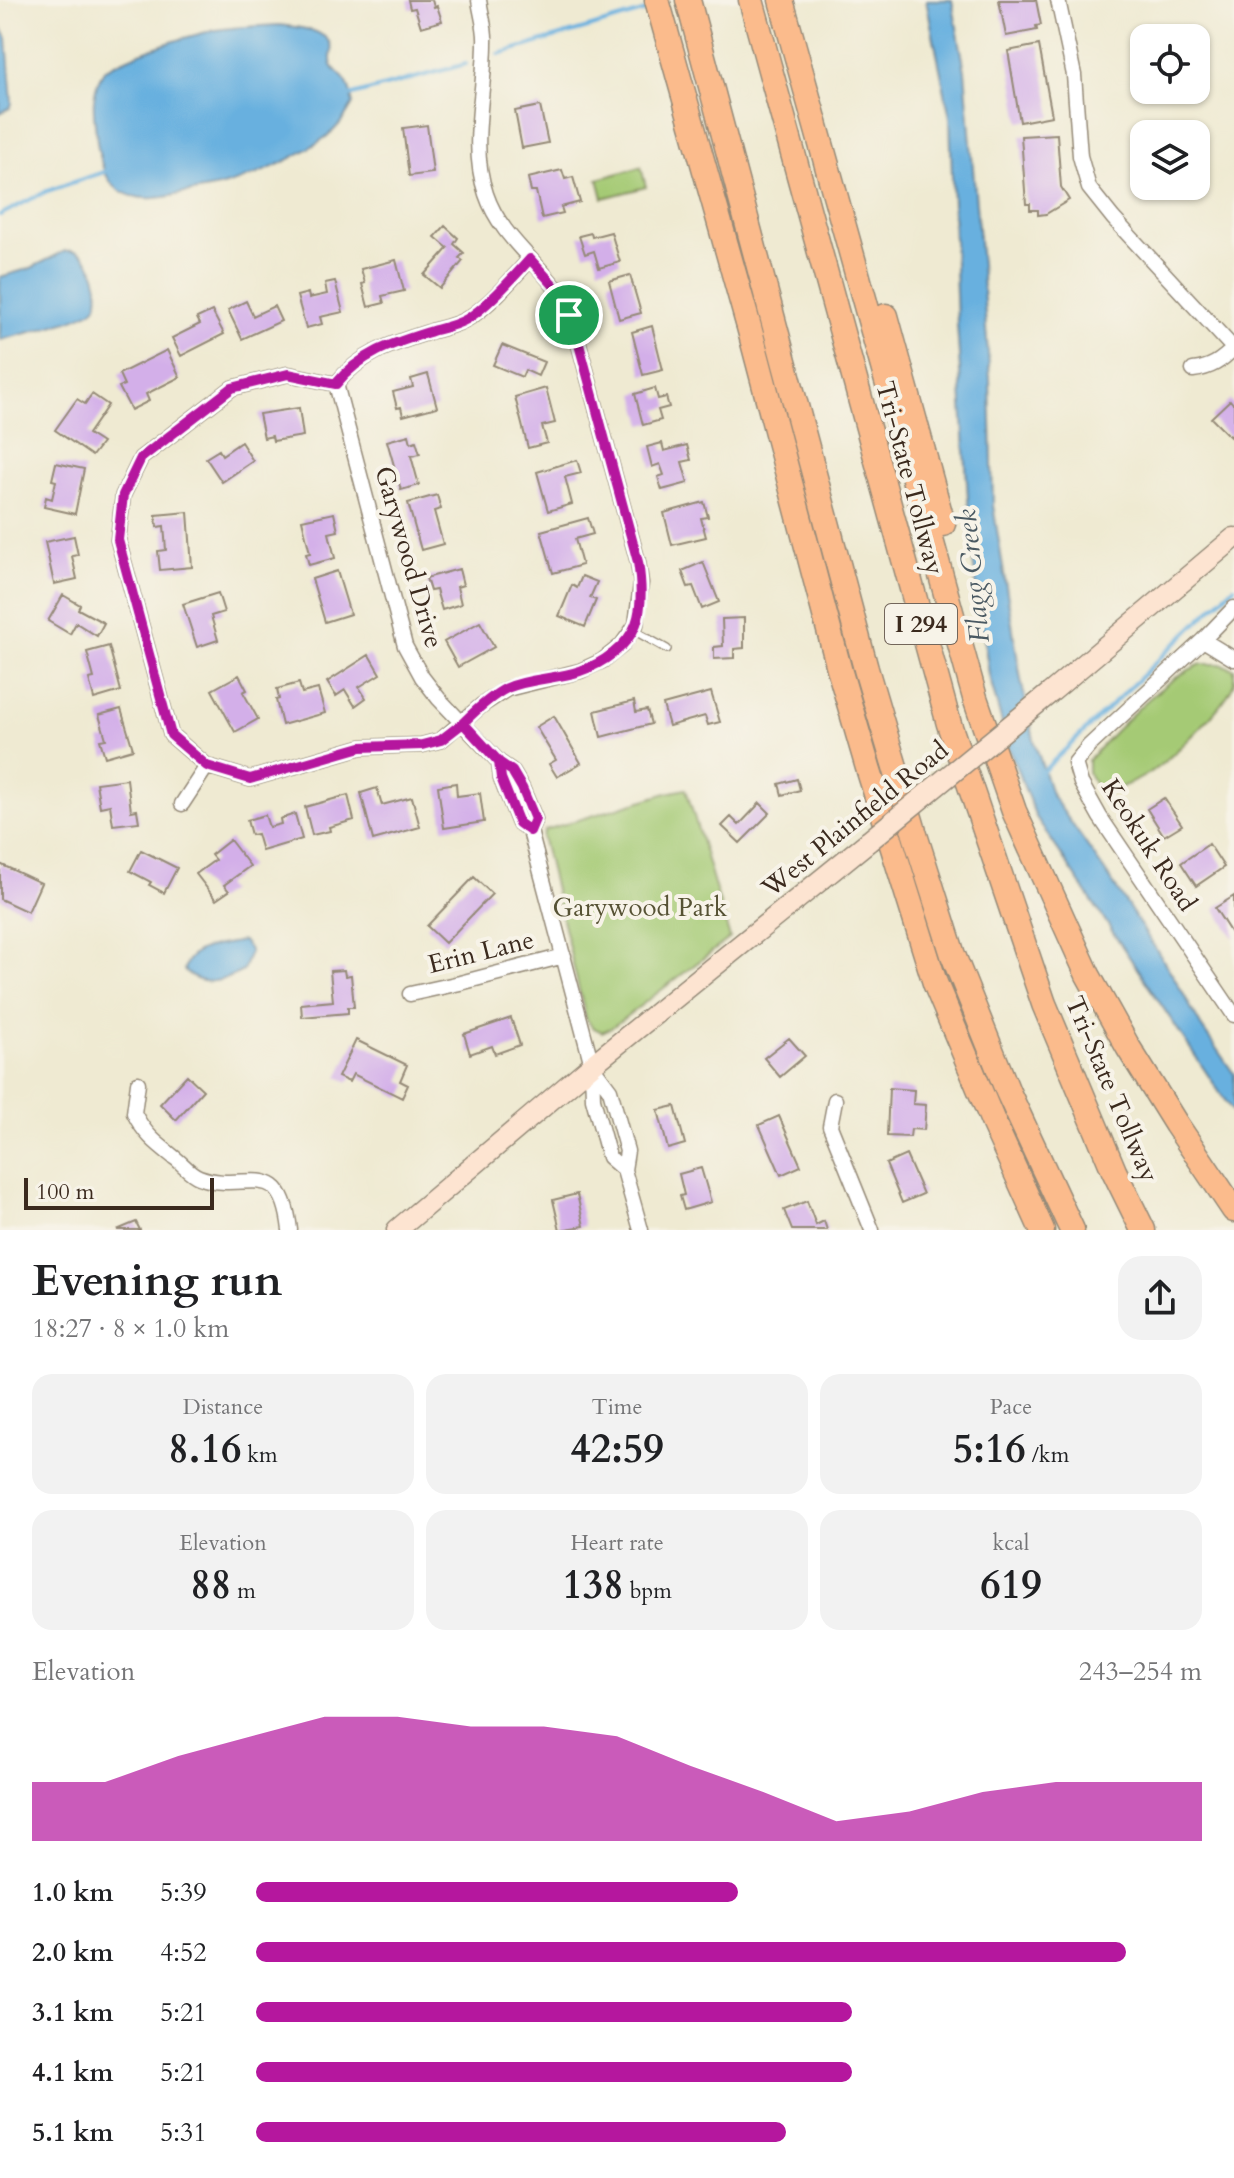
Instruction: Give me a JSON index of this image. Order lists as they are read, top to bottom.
{
  "streets": {
    "highway": ["Tri-State Tollway", "I 294"],
    "main road": ["West Plainfield Road"],
    "street": ["Garywood Drive", "Keokuk Road", "Erin Lane"]
  },
  "crossings": [
    ["Garywood Drive", "West Plainfield Road"],
    ["Garywood Drive", "Erin Lane"]
  ],
  "water": ["Flagg Creek"],
  "parks": ["Garywood Park"],
  "scale_bar": "100 m",
  "page": {
    "scale": "100 m",
    "heading": ["Evening run", "18:27 · 8 × 1.0 km"],
    "stats": [
      ["Distance", "8.16 km"],
      ["Time", "42:59"],
      ["Pace", "5:16 /km"],
      ["Elevation", "88 m"],
      ["Heart rate", "138 bpm"],
      ["kcal", "619"]
    ],
    "chart": ["Elevation", "243–254 m"],
    "list": [
      {
        "name": "1.0 km",
        "note": "5:39"
      },
      {
        "name": "2.0 km",
        "note": "4:52"
      },
      {
        "name": "3.1 km",
        "note": "5:21"
      },
      {
        "name": "4.1 km",
        "note": "5:21"
      },
      {
        "name": "5.1 km",
        "note": "5:31"
      }
    ]
  }
}
